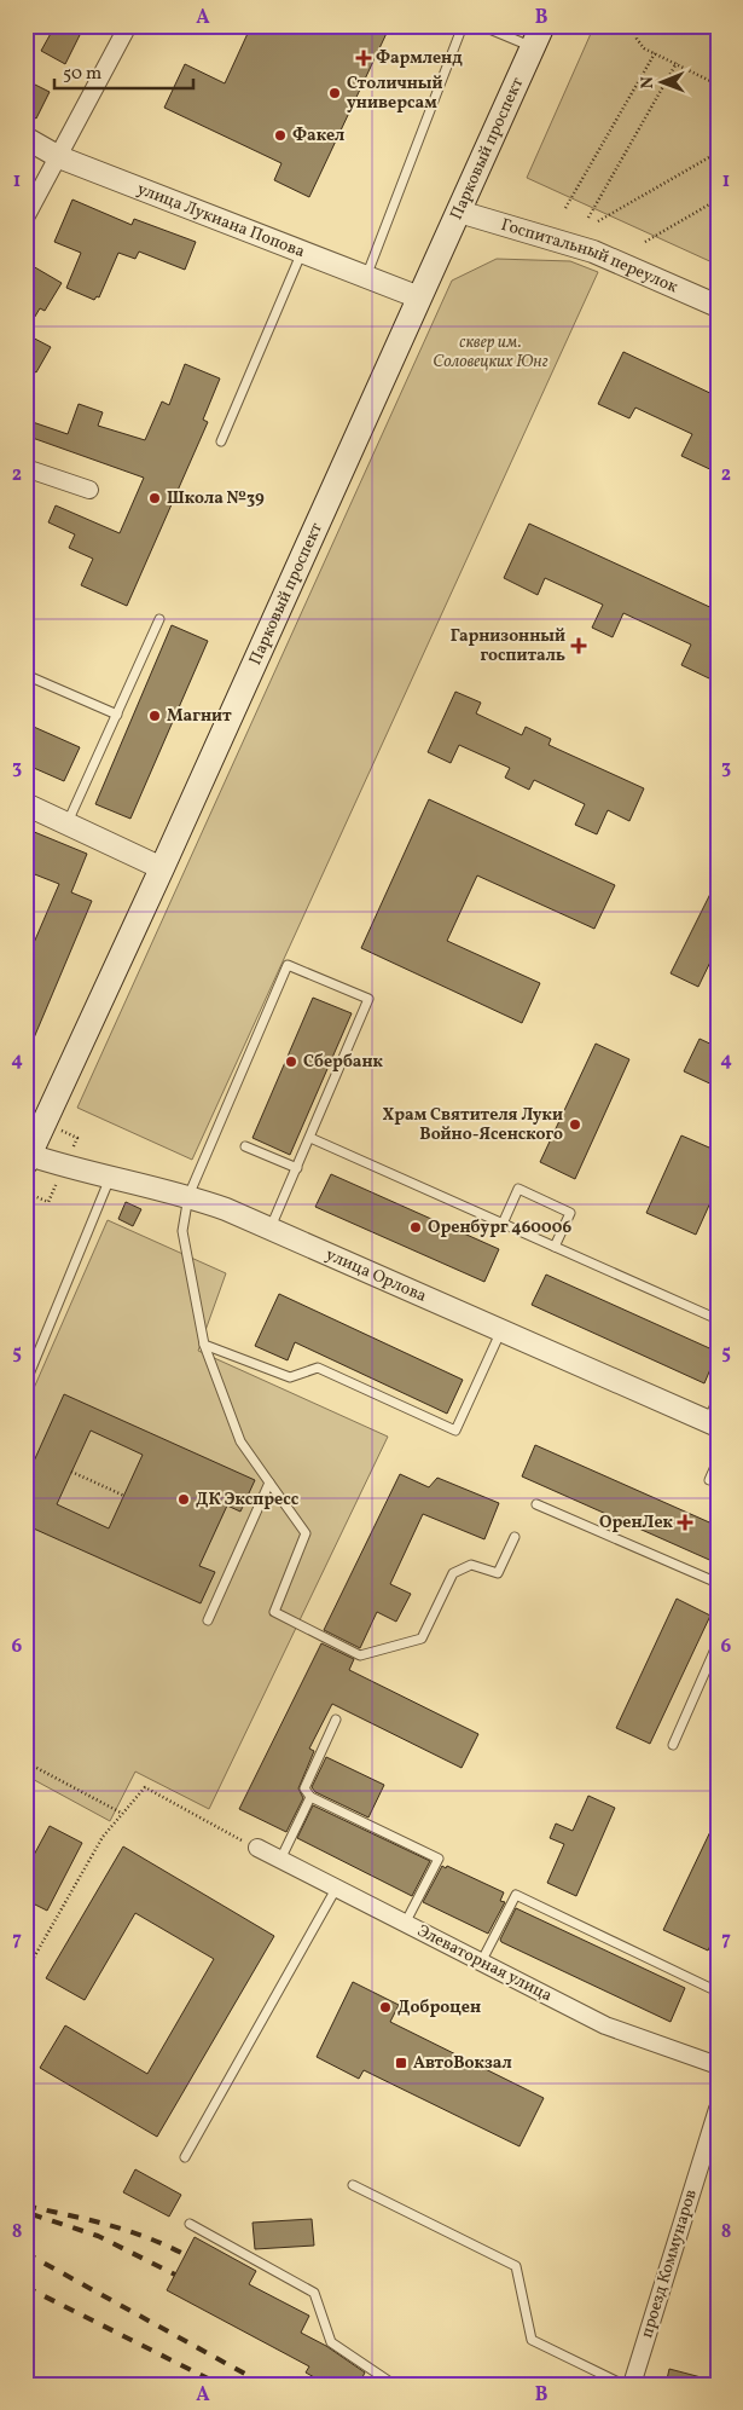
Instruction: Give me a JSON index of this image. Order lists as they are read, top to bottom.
{
  "streets": {
    "main road": ["Парковый проспект"],
    "street": [
      "улица Лукиана Попова",
      "Госпитальный переулок",
      "улица Орлова",
      "Элеваторная улица",
      "проезд Коммунаров"
    ]
  },
  "crossings": [
    ["Парковый проспект", "улица Лукиана Попова"],
    ["Парковый проспект", "Госпитальный переулок"],
    ["Парковый проспект", "улица Орлова"]
  ],
  "parks": ["сквер им. Соловецких Юнг"],
  "places": {
    "health": ["Фармленд", "Гарнизонный госпиталь", "ОренЛек"],
    "other": [
      "Столичный универсам",
      "Факел",
      "Школа №39",
      "Магнит",
      "Сбербанк",
      "Храм Святителя Луки Войно-Ясенского",
      "Оренбург 460006",
      "ДК Экспресс",
      "Доброцен"
    ],
    "transit": ["АвтоВокзал"]
  },
  "scale_bar": "50 m",
  "north": "left",
  "grid": {
    "columns": ["A", "B"],
    "rows": [
      "1",
      "2",
      "3",
      "4",
      "5",
      "6",
      "7",
      "8"
    ]
  }
}
